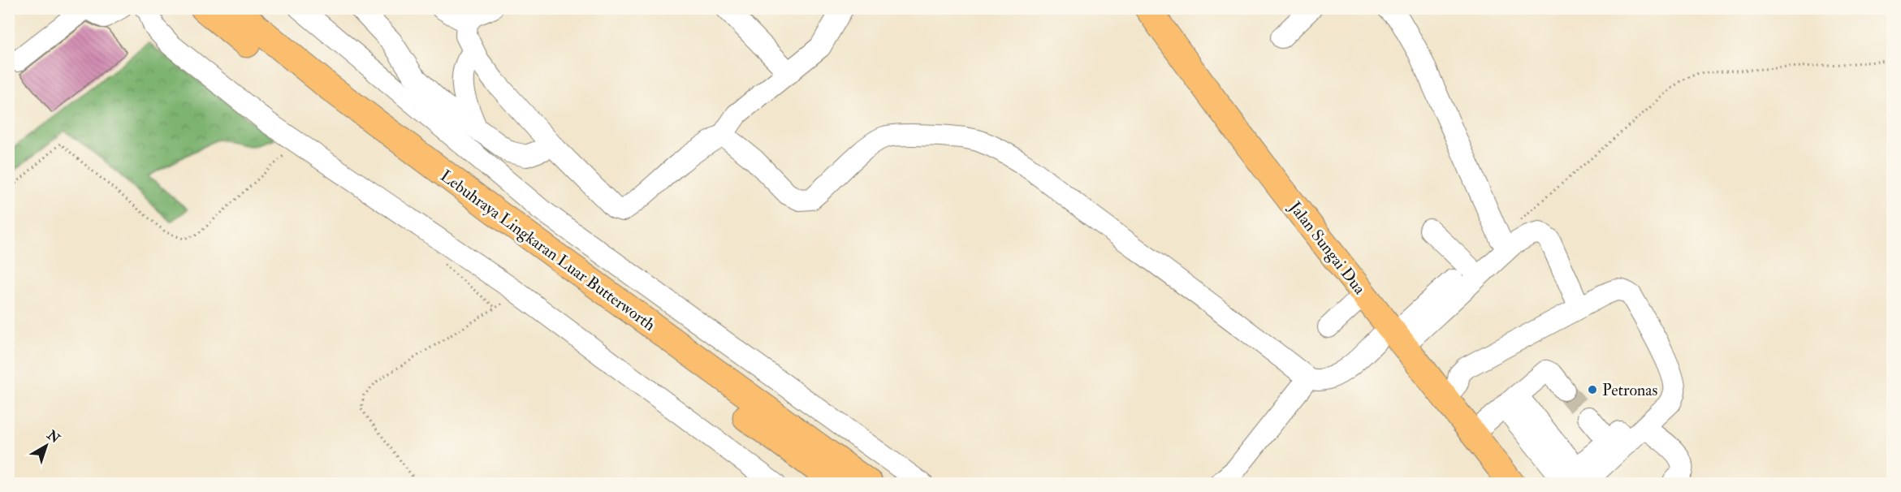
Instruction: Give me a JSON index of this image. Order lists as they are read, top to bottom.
{
  "streets": {
    "highway": ["Lebuhraya Lingkaran Luar Butterworth"],
    "main road": ["Jalan Sungai Dua"]
  },
  "places": ["Petronas"],
  "north": "top right"
}
